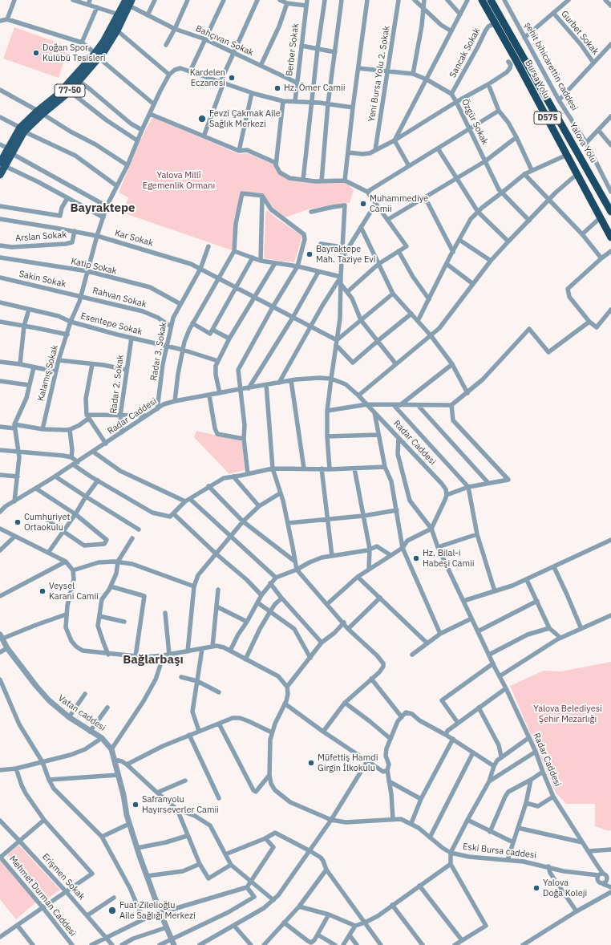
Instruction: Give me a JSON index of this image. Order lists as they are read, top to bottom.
{
  "streets": {
    "highway": ["Bursa Yolu", "D575", "Yalova Yolu"],
    "main road": ["77-50"],
    "street": [
      "Gurbet Sokak",
      "Bahçıvan Sokak",
      "Berber Sokak",
      "Sancak Sokak",
      "şehit bihicarettin caddesi",
      "Yeni Bursa Yolu 2. Sokak",
      "Özgür Sokak",
      "Arslan Sokak",
      "Kar Sokak",
      "Katip Sokak",
      "Sakin Sokak",
      "Rahvan Sokak",
      "Esentepe Sokak",
      "Radar 3. Sokak",
      "Kalamış Sokak",
      "Radar 2. Sokak",
      "Radar Caddesi",
      "Vatan caddesi",
      "Eski Bursa caddesi",
      "Erişmen Sokak",
      "Mehmet Durman Caddesi"
    ]
  },
  "crossings": [
    ["Bahçıvan Sokak", "Berber Sokak"],
    ["Bahçıvan Sokak", "77-50"],
    ["Sancak Sokak", "Bursa Yolu"],
    ["Sancak Sokak", "Özgür Sokak"],
    ["Yeni Bursa Yolu 2. Sokak", "Özgür Sokak"],
    ["Arslan Sokak", "Kar Sokak"],
    ["Kar Sokak", "Radar 3. Sokak"],
    ["Kar Sokak", "Kalamış Sokak"],
    ["Katip Sokak", "Radar 3. Sokak"],
    ["Katip Sokak", "Kalamış Sokak"],
    ["Sakin Sokak", "Rahvan Sokak"],
    ["Sakin Sokak", "Kalamış Sokak"],
    ["Rahvan Sokak", "Radar 3. Sokak"],
    ["Rahvan Sokak", "Kalamış Sokak"],
    ["Esentepe Sokak", "Radar 3. Sokak"],
    ["Esentepe Sokak", "Kalamış Sokak"],
    ["Esentepe Sokak", "Radar 2. Sokak"],
    ["Radar 3. Sokak", "Radar Caddesi"],
    ["Radar 2. Sokak", "Radar Caddesi"],
    ["Radar Caddesi", "Eski Bursa caddesi"]
  ],
  "districts": ["Bayraktepe", "Bağlarbaşı"],
  "parks": ["Yalova Millî Egemenlik Ormanı", "Yalova Belediyesi Şehir Mezarlığı"],
  "places": [
    "Doğan Spor Kulübü Tesisleri",
    "Kardelen Eczanesi",
    "Hz. Ömer Camii",
    "Fevzi Çakmak Aile Sağlık Merkezi",
    "Muhammediye Camii",
    "Bayraktepe Mah. Taziye Evi",
    "Cumhuriyet Ortaokulu",
    "Hz. Bilal-i Habeşi Camii",
    "Veysel Karani Camii",
    "Müfettiş Hamdi Girgin İlkokulu",
    "Safranyolu Hayırseverler Camii",
    "Yalova Doğa Koleji",
    "Fuat Zilelioğlu Aile Sağlığı Merkezi"
  ]
}
